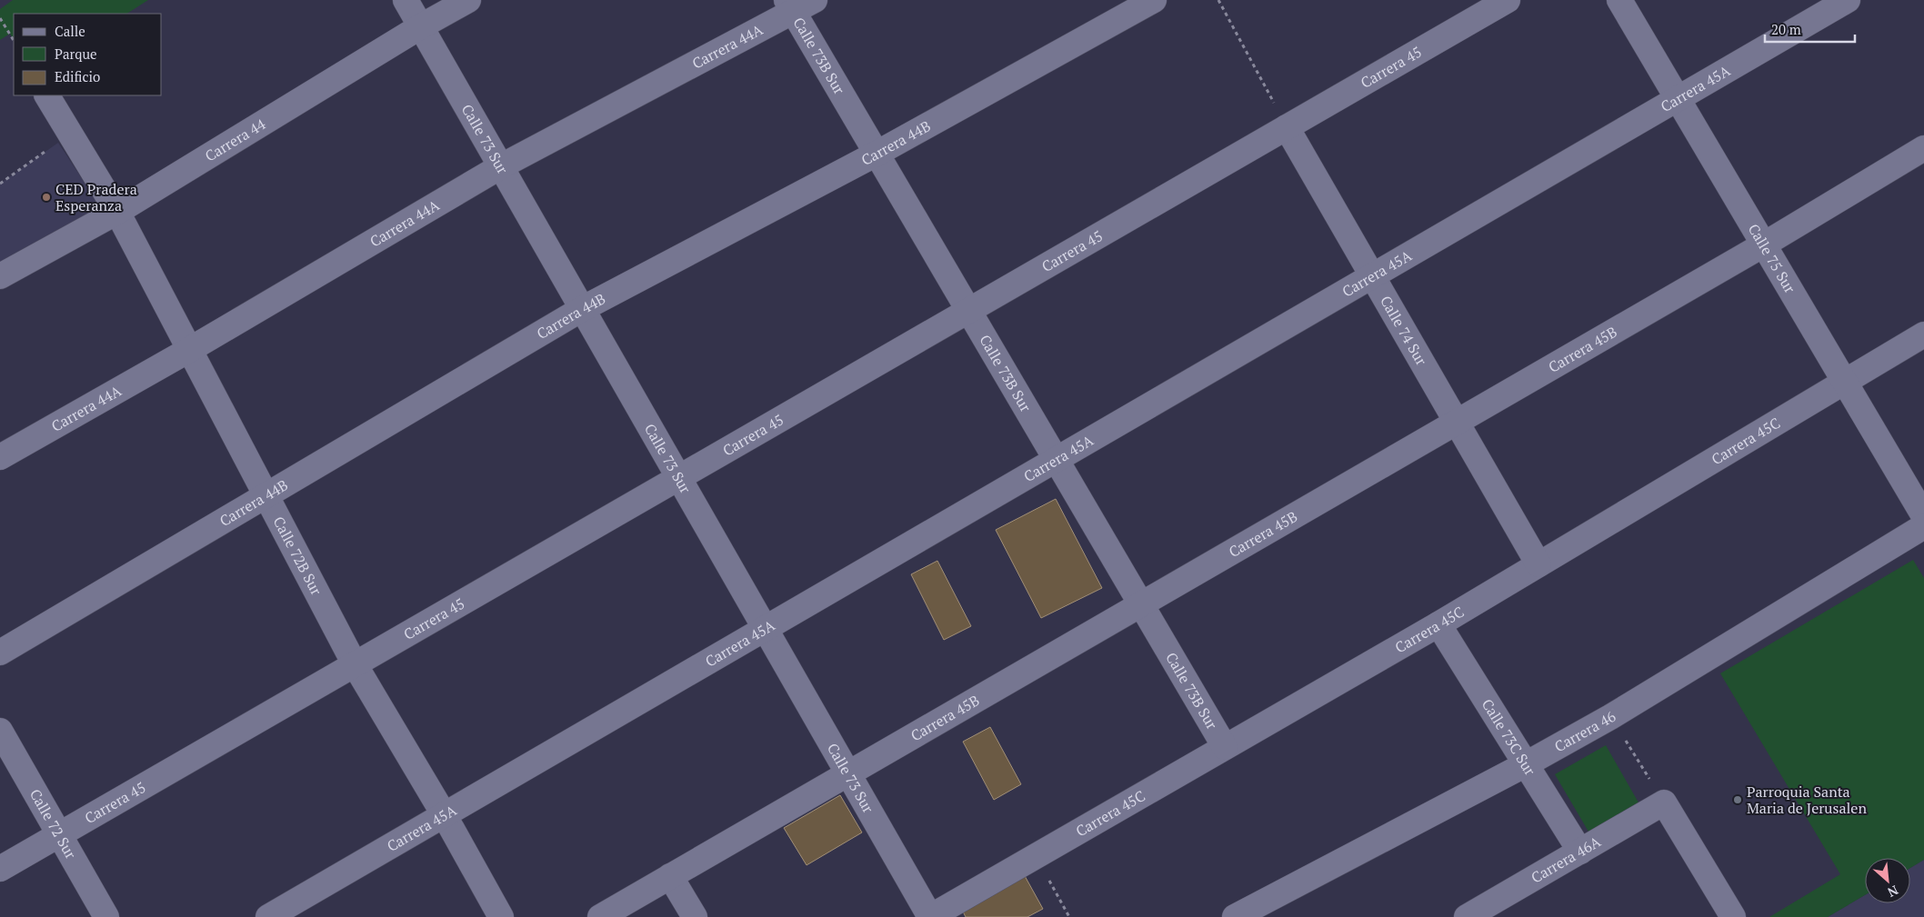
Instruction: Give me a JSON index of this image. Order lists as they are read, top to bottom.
{
  "streets": {
    "street": [
      "Carrera 44A",
      "Calle 73B Sur",
      "Carrera 45",
      "Carrera 45A",
      "Calle 73 Sur",
      "Carrera 44",
      "Carrera 44B",
      "Calle 75 Sur",
      "Calle 74 Sur",
      "Carrera 45B",
      "Carrera 45C",
      "Calle 72B Sur",
      "Carrera 46",
      "Calle 73C Sur",
      "Calle 72 Sur",
      "Carrera 46A"
    ]
  },
  "crossings": [
    ["Carrera 44A", "Calle 73B Sur"],
    ["Carrera 44A", "Calle 73 Sur"],
    ["Carrera 44A", "Calle 72B Sur"],
    ["Calle 73B Sur", "Carrera 45"],
    ["Calle 73B Sur", "Carrera 45A"],
    ["Calle 73B Sur", "Carrera 44B"],
    ["Calle 73B Sur", "Carrera 45B"],
    ["Calle 73B Sur", "Carrera 45C"],
    ["Carrera 45", "Calle 73 Sur"],
    ["Carrera 45", "Calle 74 Sur"],
    ["Carrera 45", "Calle 72B Sur"],
    ["Carrera 45", "Calle 72 Sur"],
    ["Carrera 45A", "Calle 73 Sur"],
    ["Carrera 45A", "Calle 75 Sur"],
    ["Carrera 45A", "Calle 74 Sur"],
    ["Carrera 45A", "Calle 72B Sur"],
    ["Calle 73 Sur", "Carrera 44"],
    ["Calle 73 Sur", "Carrera 44B"],
    ["Calle 73 Sur", "Carrera 45B"],
    ["Calle 73 Sur", "Carrera 45C"],
    ["Carrera 44", "Calle 72B Sur"],
    ["Carrera 44B", "Calle 72B Sur"],
    ["Calle 75 Sur", "Carrera 45B"],
    ["Calle 75 Sur", "Carrera 45C"],
    ["Calle 75 Sur", "Carrera 46"],
    ["Calle 74 Sur", "Carrera 45B"],
    ["Calle 74 Sur", "Carrera 45C"],
    ["Carrera 45C", "Calle 73C Sur"],
    ["Carrera 46", "Calle 73C Sur"],
    ["Calle 73C Sur", "Carrera 46A"]
  ],
  "places": ["CED Pradera Esperanza", "Parroquia Santa Maria de Jerusalen"],
  "legend": ["Calle", "Parque", "Edificio"],
  "scale_bar": "20 m",
  "north": "bottom right"
}
